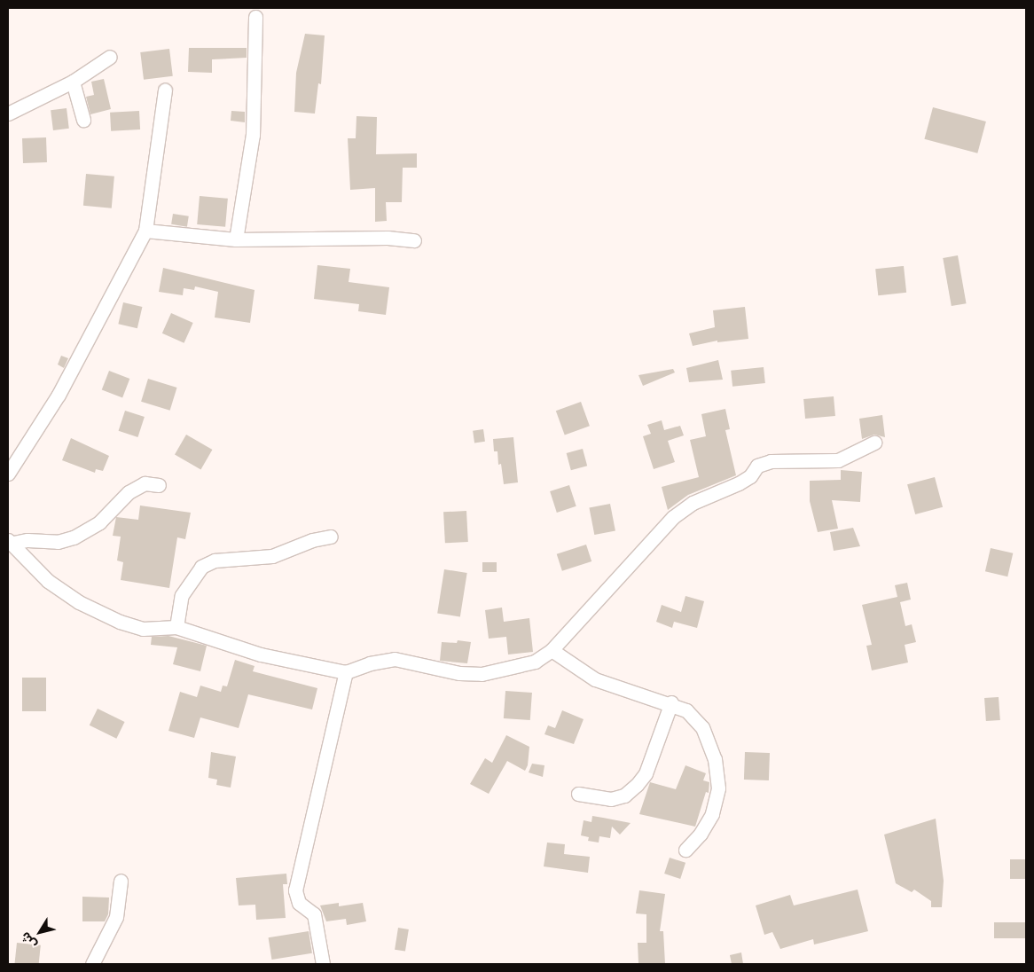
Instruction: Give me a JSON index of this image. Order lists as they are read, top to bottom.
{
  "north": "bottom left"
}
